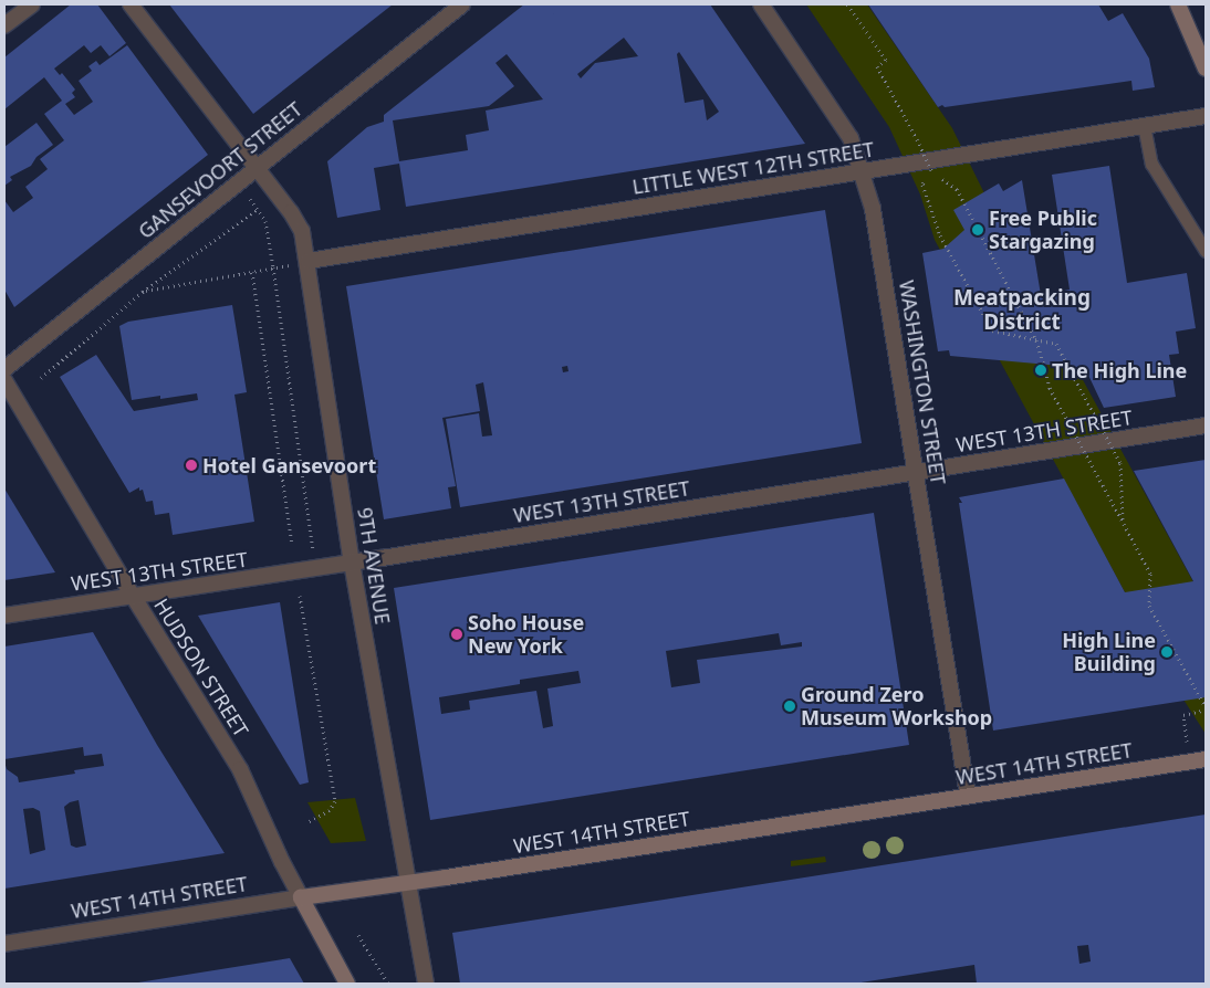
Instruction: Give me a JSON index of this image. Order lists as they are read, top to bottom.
{
  "streets": {
    "main road": ["WEST 14TH STREET"],
    "street": [
      "LITTLE WEST 12TH STREET",
      "GANSEVOORT STREET",
      "WASHINGTON STREET",
      "WEST 13TH STREET",
      "9TH AVENUE",
      "HUDSON STREET"
    ]
  },
  "crossings": [
    ["LITTLE WEST 12TH STREET", "WASHINGTON STREET"],
    ["LITTLE WEST 12TH STREET", "9TH AVENUE"],
    ["GANSEVOORT STREET", "9TH AVENUE"],
    ["WASHINGTON STREET", "WEST 13TH STREET"],
    ["WASHINGTON STREET", "WEST 14TH STREET"],
    ["WEST 13TH STREET", "9TH AVENUE"],
    ["WEST 13TH STREET", "HUDSON STREET"],
    ["9TH AVENUE", "WEST 14TH STREET"],
    ["HUDSON STREET", "WEST 14TH STREET"]
  ],
  "districts": ["Meatpacking District"],
  "places": [
    "Free Public Stargazing",
    "The High Line",
    "Hotel Gansevoort",
    "Soho House New York",
    "High Line Building",
    "Ground Zero Museum Workshop"
  ]
}
